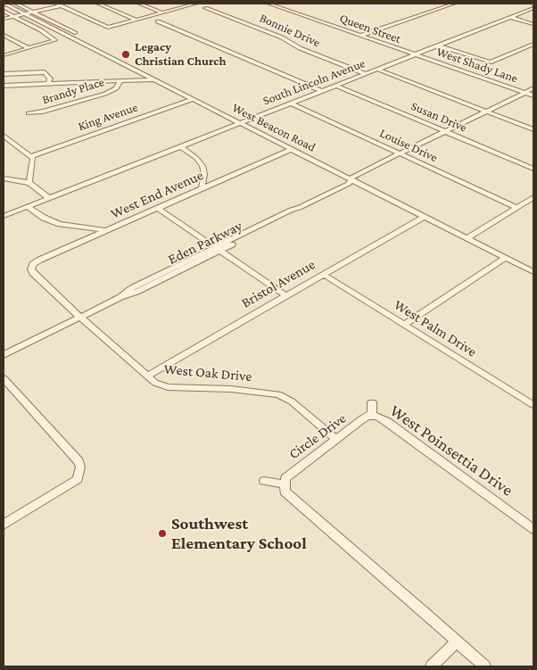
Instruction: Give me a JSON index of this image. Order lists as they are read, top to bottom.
{
  "streets": {
    "street": [
      "Queen Street",
      "Bonnie Drive",
      "West Shady Lane",
      "South Lincoln Avenue",
      "Brandy Place",
      "King Avenue",
      "Susan Drive",
      "West Beacon Road",
      "Louise Drive",
      "West End Avenue",
      "Eden Parkway",
      "Bristol Avenue",
      "West Palm Drive",
      "West Oak Drive",
      "Circle Drive",
      "West Poinsettia Drive"
    ]
  },
  "crossings": [
    ["Queen Street", "West Shady Lane"],
    ["Queen Street", "South Lincoln Avenue"],
    ["Bonnie Drive", "South Lincoln Avenue"],
    ["West Shady Lane", "South Lincoln Avenue"],
    ["West Shady Lane", "Eden Parkway"],
    ["South Lincoln Avenue", "Susan Drive"],
    ["South Lincoln Avenue", "West Beacon Road"],
    ["South Lincoln Avenue", "Louise Drive"],
    ["King Avenue", "West Beacon Road"],
    ["Susan Drive", "Eden Parkway"],
    ["West Beacon Road", "West End Avenue"],
    ["West Beacon Road", "Eden Parkway"],
    ["West Beacon Road", "Bristol Avenue"],
    ["Louise Drive", "Eden Parkway"],
    ["West End Avenue", "West Oak Drive"],
    ["Eden Parkway", "West Oak Drive"],
    ["Bristol Avenue", "West Palm Drive"],
    ["Bristol Avenue", "West Oak Drive"],
    ["West Oak Drive", "Circle Drive"],
    ["Circle Drive", "West Poinsettia Drive"]
  ],
  "places": ["Legacy Christian Church", "Southwest Elementary School"]
}
